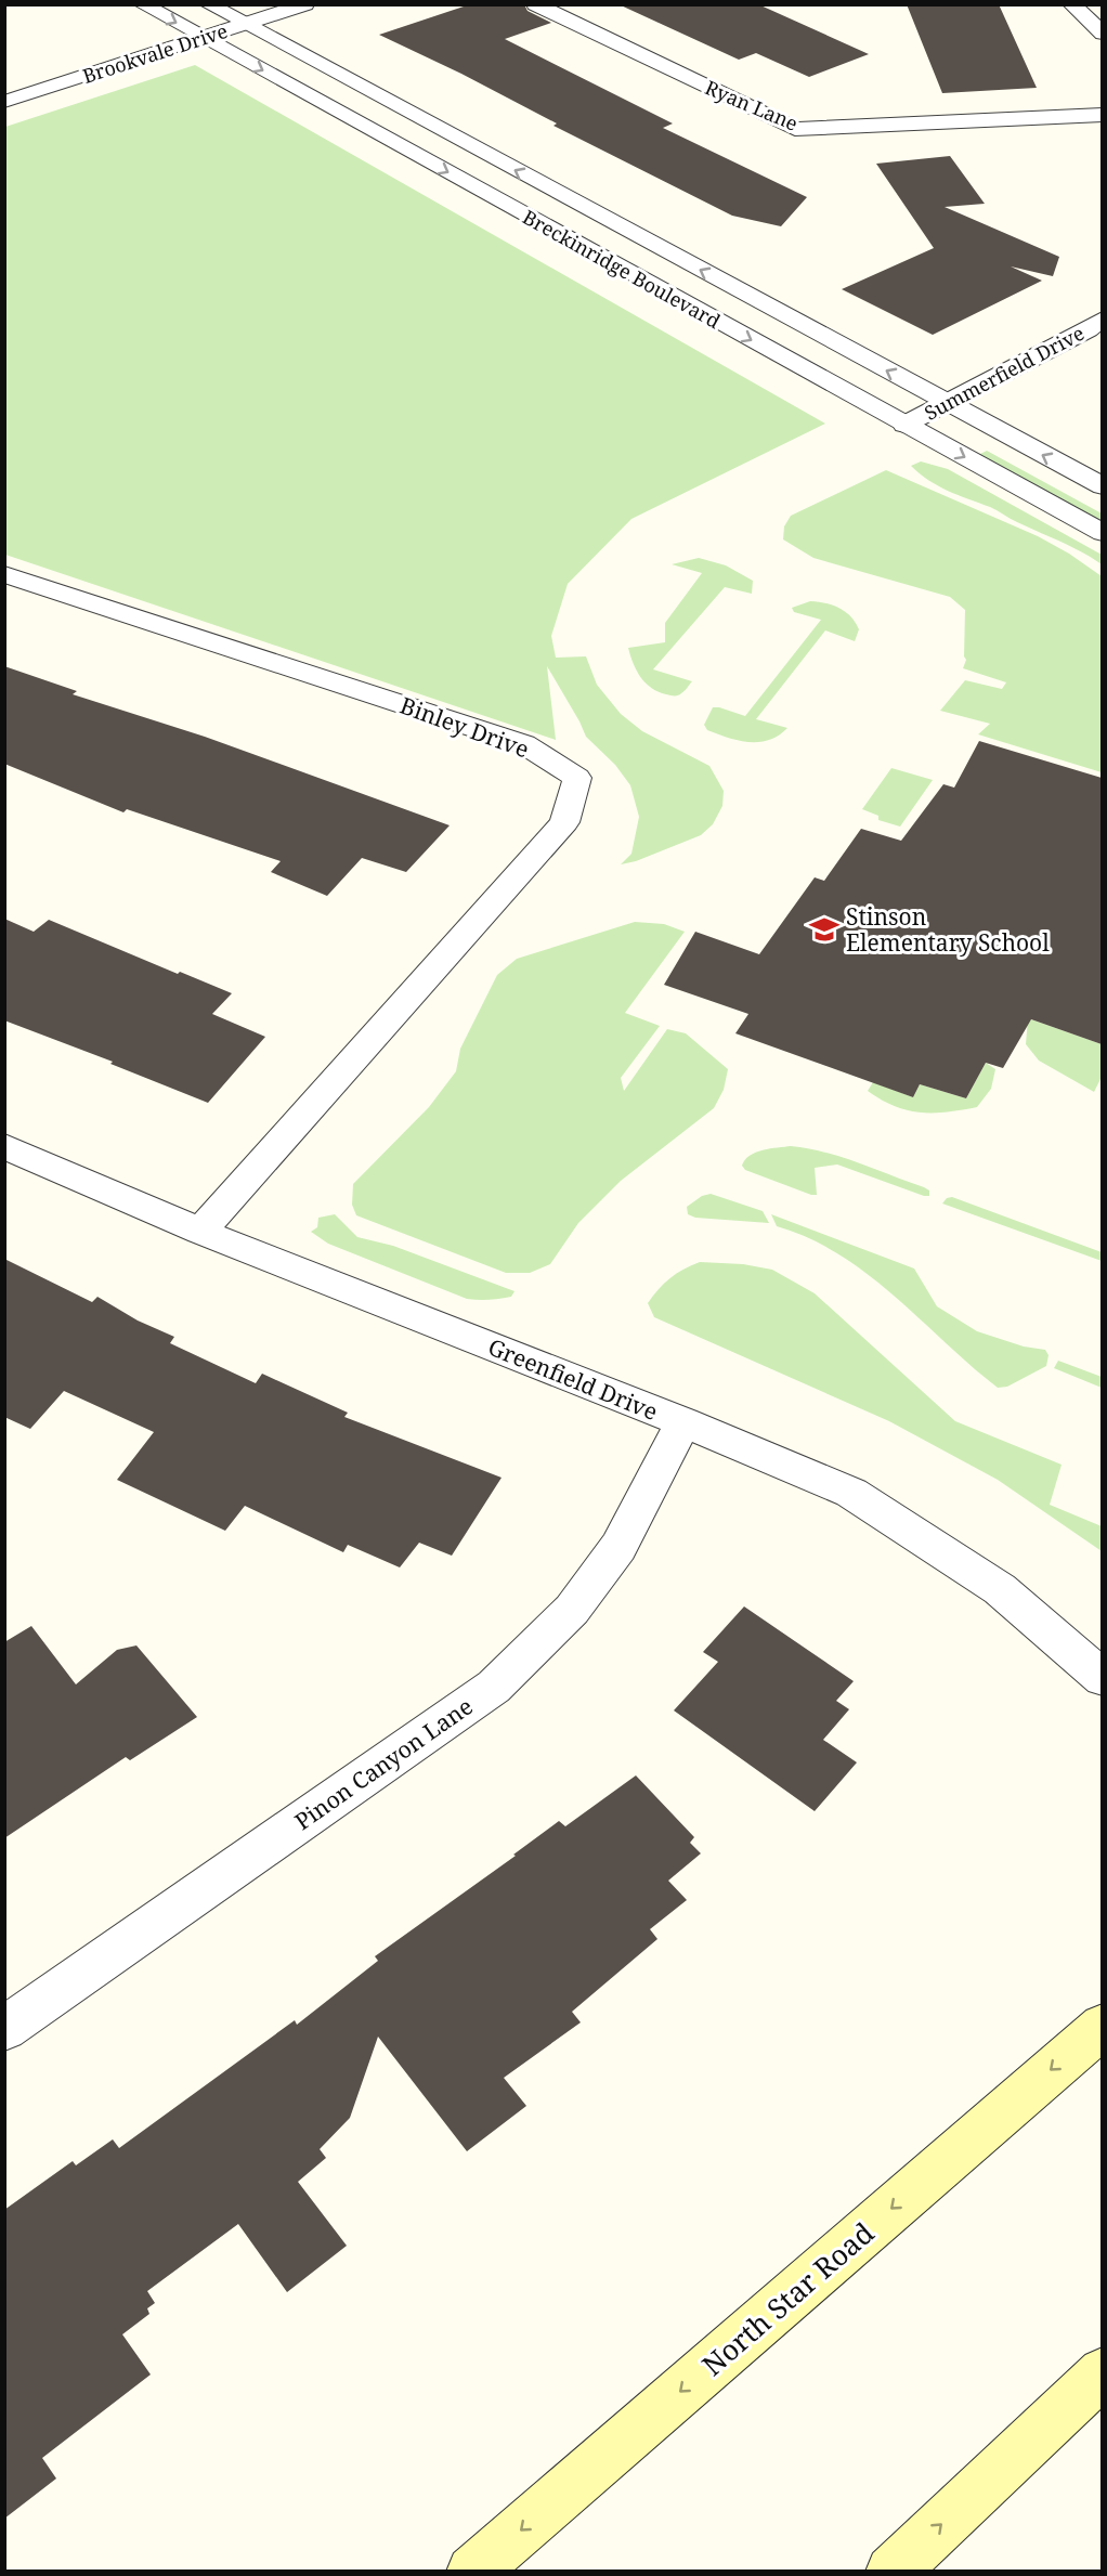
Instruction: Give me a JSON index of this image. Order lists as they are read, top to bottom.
{
  "streets": {
    "main road": ["North Star Road"],
    "street": [
      "Brookvale Drive",
      "Ryan Lane",
      "Breckinridge Boulevard",
      "Summerfield Drive",
      "Binley Drive",
      "Greenfield Drive",
      "Pinon Canyon Lane"
    ]
  },
  "crossings": [
    ["Brookvale Drive", "Breckinridge Boulevard"],
    ["Breckinridge Boulevard", "Summerfield Drive"],
    ["Binley Drive", "Greenfield Drive"],
    ["Greenfield Drive", "Pinon Canyon Lane"]
  ],
  "places": {
    "school or university": ["Stinson Elementary School"]
  }
}
